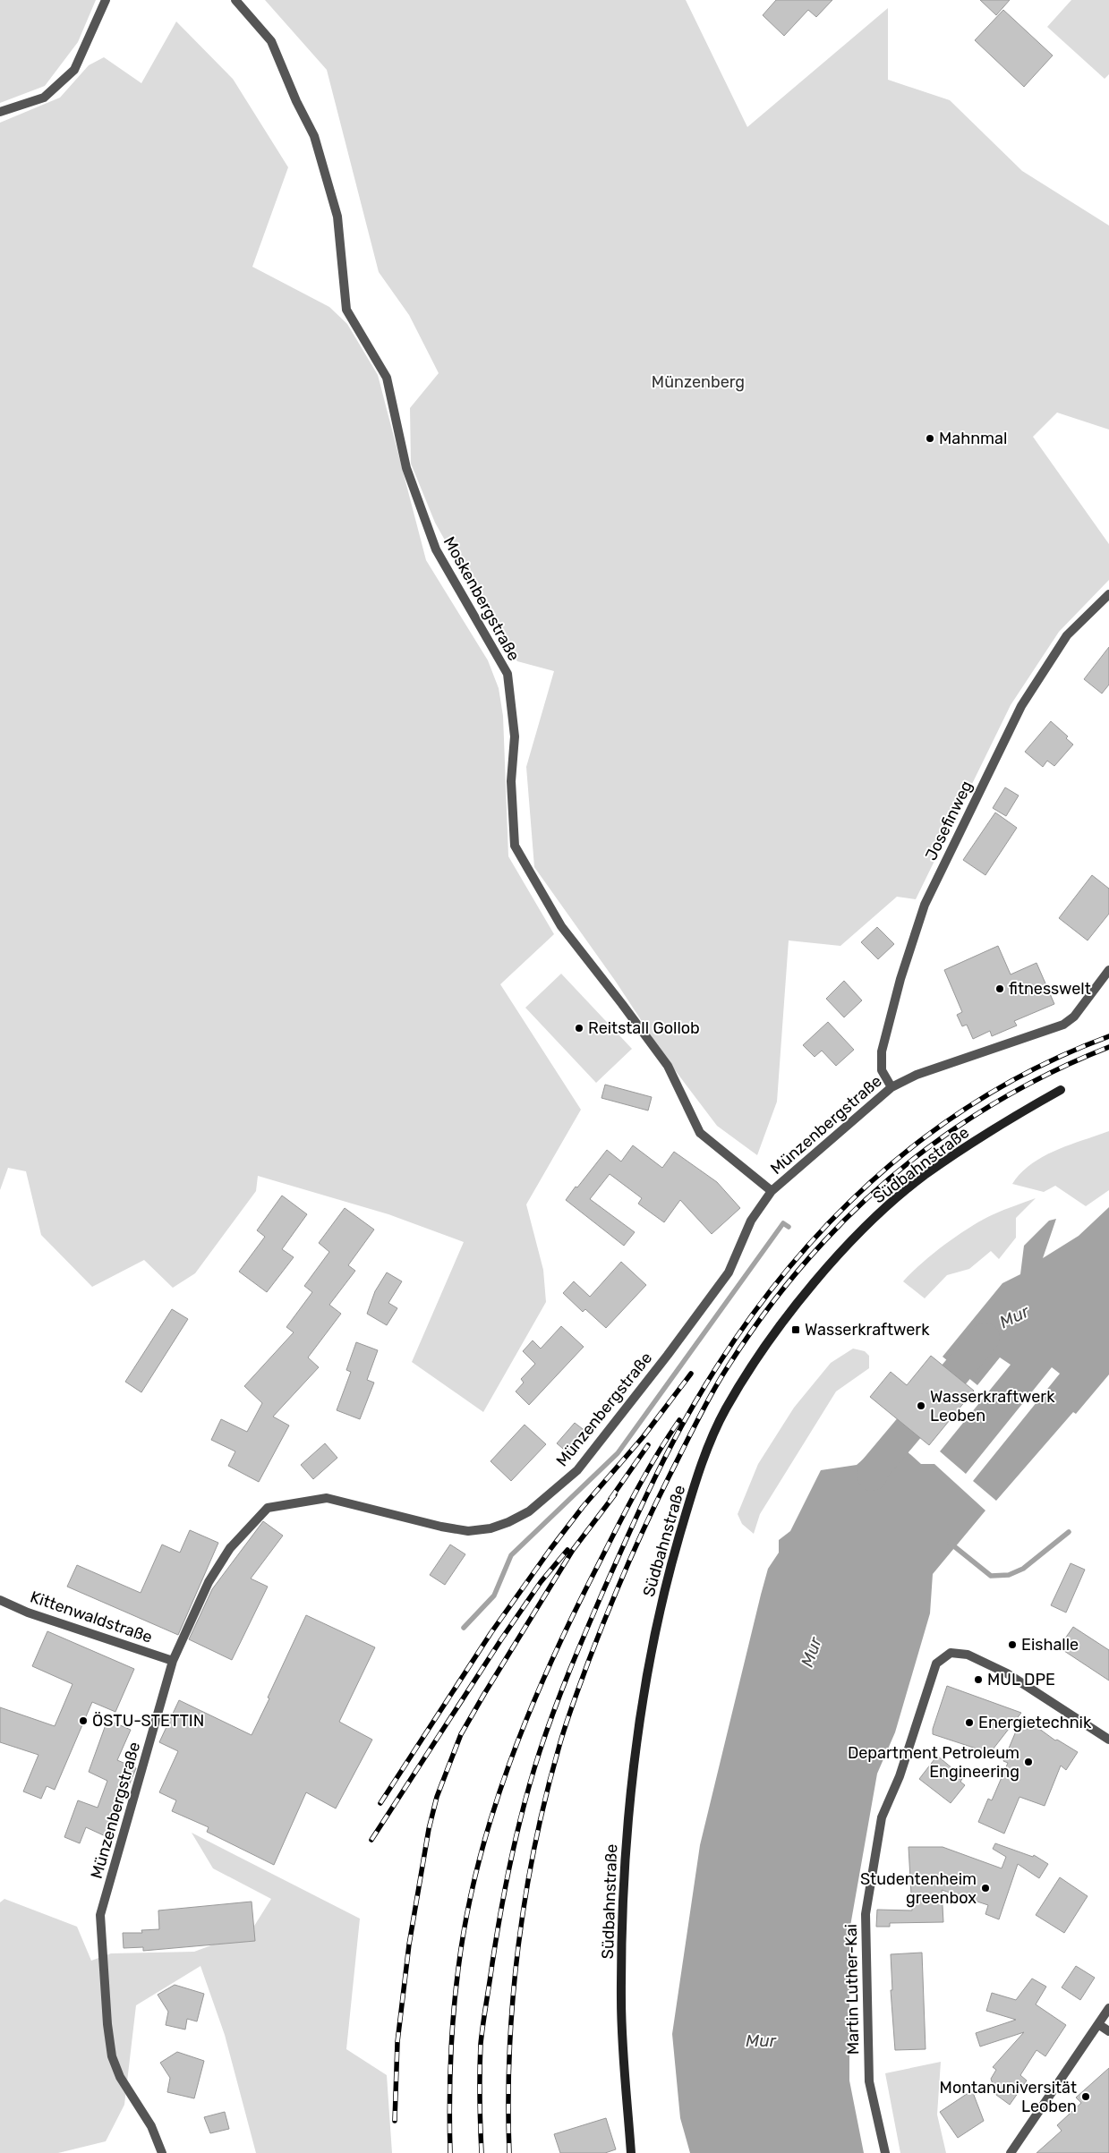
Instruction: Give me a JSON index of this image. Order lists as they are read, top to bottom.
{
  "streets": {
    "main road": ["Südbahnstraße"],
    "street": [
      "Moskenbergstraße",
      "Josefinweg",
      "Münzenbergstraße",
      "Kittenwaldstraße",
      "Martin Luther-Kai"
    ]
  },
  "crossings": [
    ["Moskenbergstraße", "Münzenbergstraße"],
    ["Josefinweg", "Münzenbergstraße"],
    ["Münzenbergstraße", "Kittenwaldstraße"]
  ],
  "water": ["Mur"],
  "parks": ["Münzenberg"],
  "places": {
    "other": [
      "Mahnmal",
      "fitnesswelt",
      "Reitstall Gollob",
      "Wasserkraftwerk Leoben",
      "Eishalle",
      "MUL DPE",
      "ÖSTU-STETTIN",
      "Energietechnik",
      "Department Petroleum Engineering",
      "Studentenheim greenbox",
      "Montanuniversität Leoben"
    ],
    "transit": ["Wasserkraftwerk"]
  }
}
